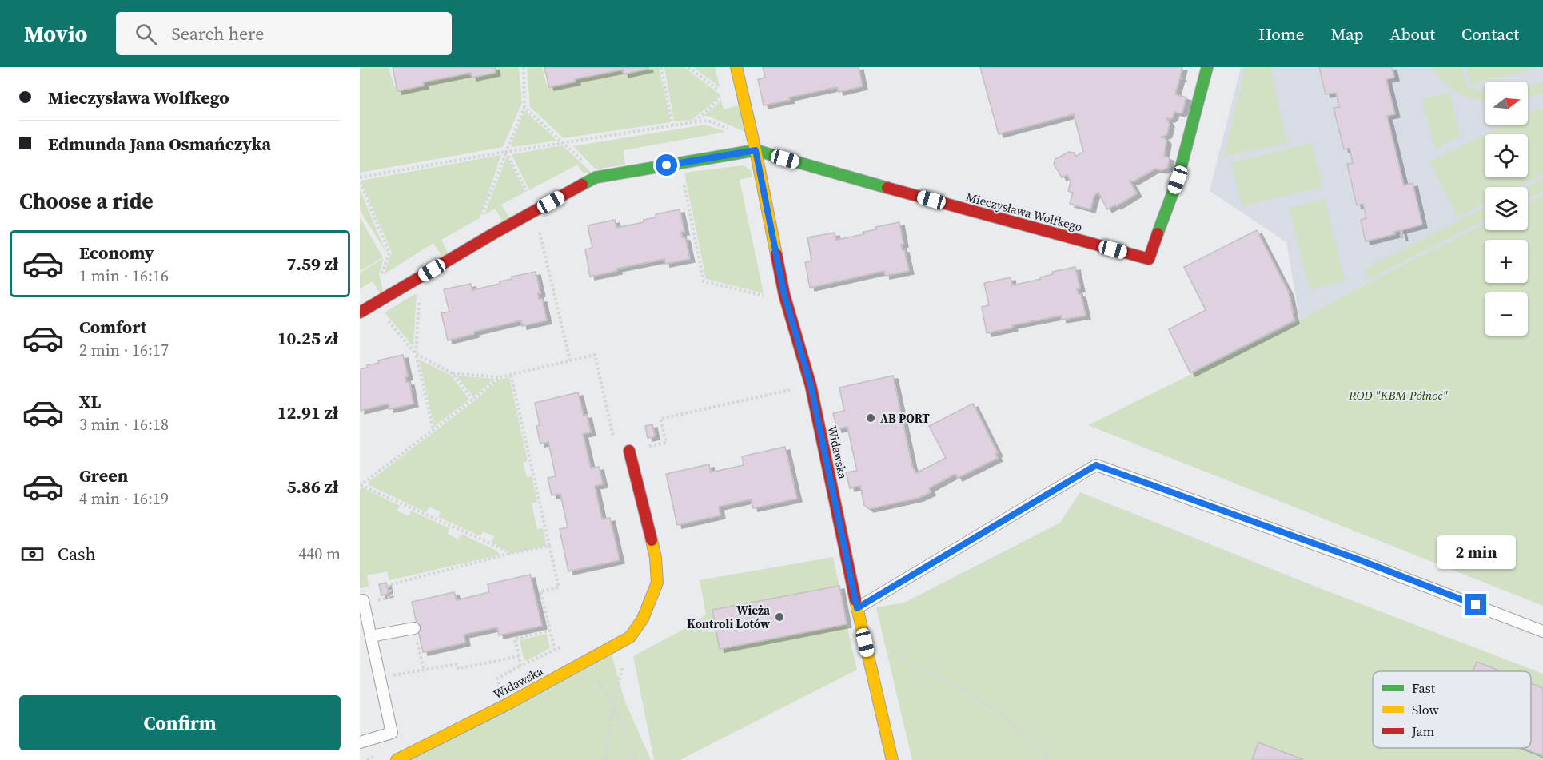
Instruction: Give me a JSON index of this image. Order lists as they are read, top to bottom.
{
  "streets": {
    "street": ["Mieczysława Wolfkego", "Widawska"]
  },
  "crossings": [
    ["Mieczysława Wolfkego", "Widawska"]
  ],
  "parks": ["ROD \"KBM Północ\""],
  "places": ["AB PORT", "Wieża Kontroli Lotów"],
  "legend": ["Fast", "Slow", "Jam"],
  "north": "right",
  "page": {
    "header": "Movio",
    "search": "Search here",
    "nav": [
      "Home",
      "Map",
      "About",
      "Contact"
    ],
    "banner": ["Mieczysława Wolfkego", "Edmunda Jana Osmańczyka"],
    "map_buttons": ["+", "−"],
    "heading": "Choose a ride",
    "list": [
      {
        "name": "Economy",
        "note": "1 min · 16:16",
        "value": "7.59 zł"
      },
      {
        "name": "Comfort",
        "note": "2 min · 16:17",
        "value": "10.25 zł"
      },
      {
        "name": "XL",
        "note": "3 min · 16:18",
        "value": "12.91 zł"
      },
      {
        "name": "Green",
        "note": "4 min · 16:19",
        "value": "5.86 zł"
      }
    ],
    "pay": ["Cash", "440 m"],
    "bubble": "2 min",
    "buttons": "Confirm"
  }
}
